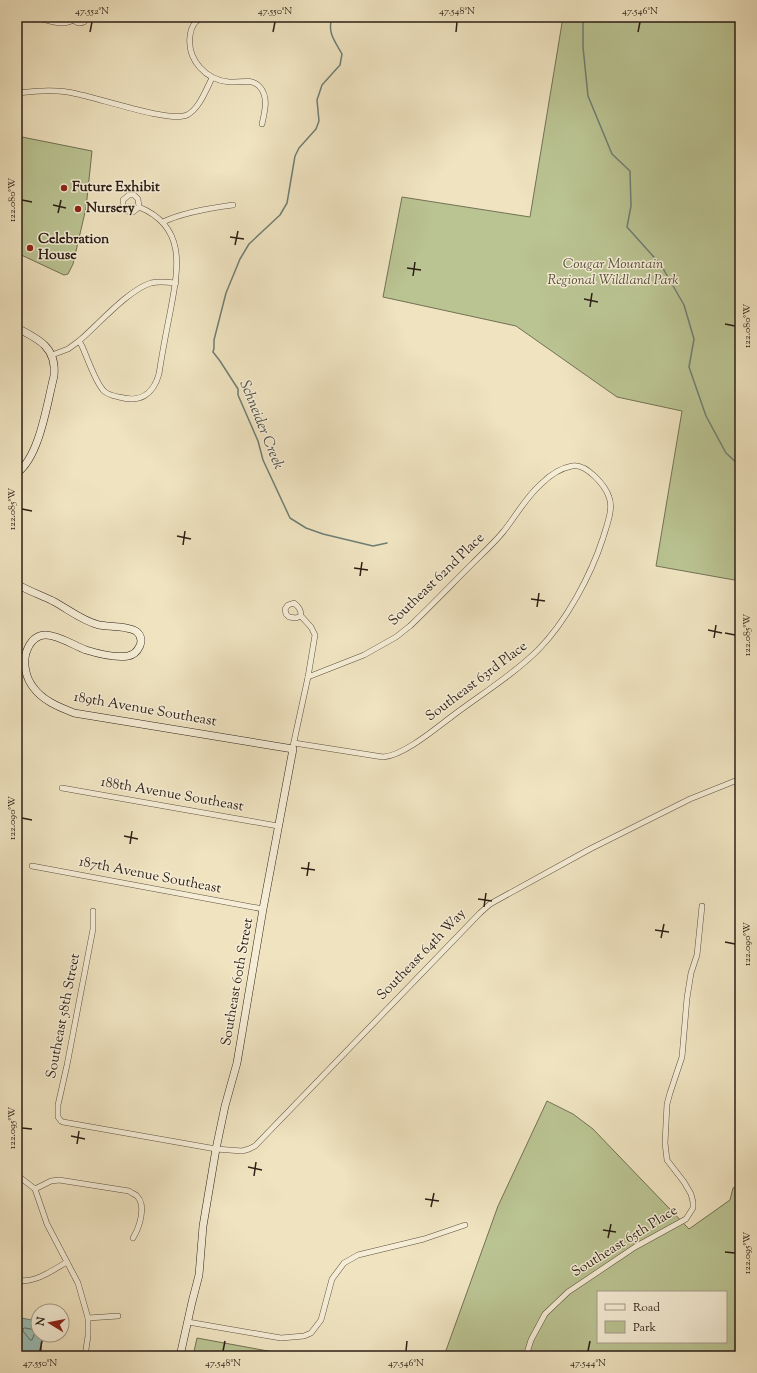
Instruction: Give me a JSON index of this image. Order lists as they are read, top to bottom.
{
  "streets": {
    "street": [
      "Southeast 62nd Place",
      "Southeast 63rd Place",
      "189th Avenue Southeast",
      "188th Avenue Southeast",
      "187th Avenue Southeast",
      "Southeast 64th Way",
      "Southeast 60th Street",
      "Southeast 58th Street",
      "Southeast 65th Place"
    ]
  },
  "crossings": [
    ["Southeast 62nd Place", "Southeast 63rd Place"],
    ["Southeast 62nd Place", "Southeast 60th Street"],
    ["Southeast 63rd Place", "189th Avenue Southeast"],
    ["189th Avenue Southeast", "Southeast 60th Street"],
    ["188th Avenue Southeast", "Southeast 60th Street"],
    ["187th Avenue Southeast", "Southeast 60th Street"],
    ["Southeast 64th Way", "Southeast 60th Street"],
    ["Southeast 64th Way", "Southeast 58th Street"]
  ],
  "water": ["Schneider Creek"],
  "parks": ["Cougar Mountain Regional Wildland Park"],
  "places": ["Future Exhibit", "Nursery", "Celebration House"],
  "legend": ["Road", "Park"],
  "north": "left",
  "coordinates": [
    "47.552°N",
    "47.550°N",
    "47.548°N",
    "47.546°N",
    "122.080°W",
    "122.085°W",
    "122.090°W",
    "122.095°W",
    "47.544°N"
  ]
}
